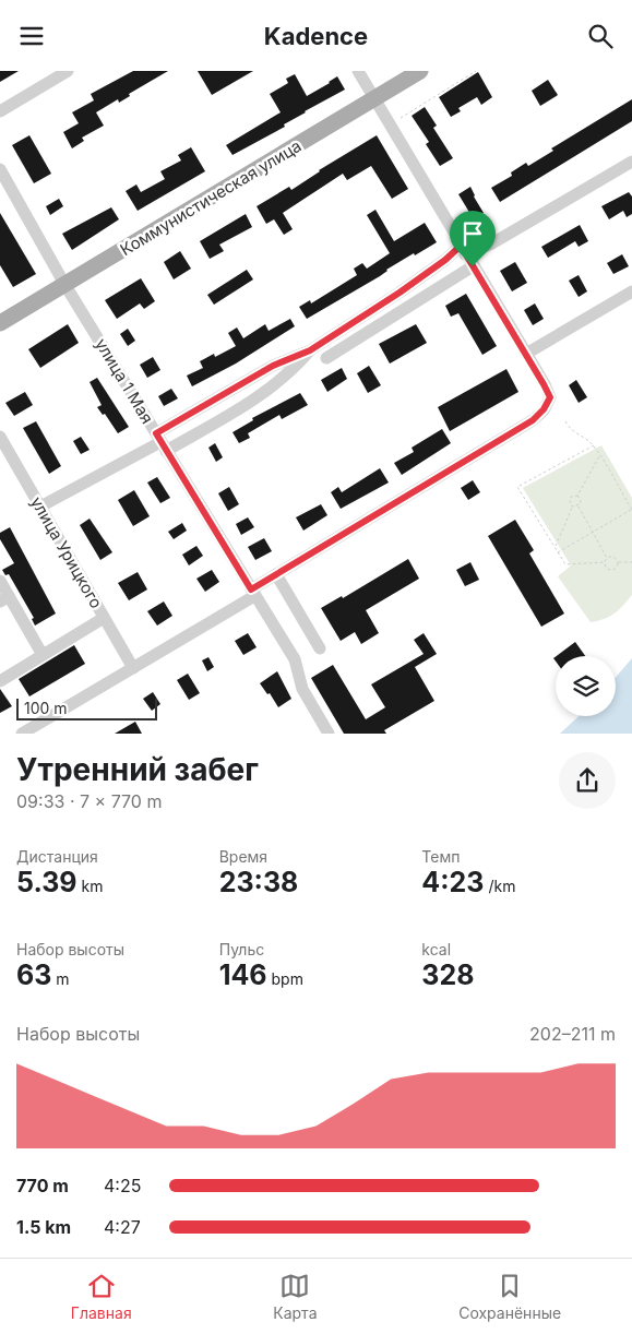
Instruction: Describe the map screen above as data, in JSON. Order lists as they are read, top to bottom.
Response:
{
  "streets": {
    "main road": ["Коммунистическая улица"],
    "street": ["улица 1 Мая", "улица Урицкого"]
  },
  "crossings": [
    ["Коммунистическая улица", "улица 1 Мая"]
  ],
  "scale_bar": "100 m",
  "page": {
    "header": "Kadence",
    "scale": "100 m",
    "heading": ["Утренний забег", "09:33 · 7 × 770 m"],
    "stats": [
      ["Дистанция", "5.39 km"],
      ["Время", "23:38"],
      ["Темп", "4:23 /km"],
      ["Набор высоты", "63 m"],
      ["Пульс", "146 bpm"],
      ["kcal", "328"]
    ],
    "chart": ["Набор высоты", "202–211 m"],
    "list": [
      {
        "name": "770 m",
        "note": "4:25"
      },
      {
        "name": "1.5 km",
        "note": "4:27"
      }
    ],
    "tabs": ["Главная", "Карта", "Сохранённые"]
  }
}
